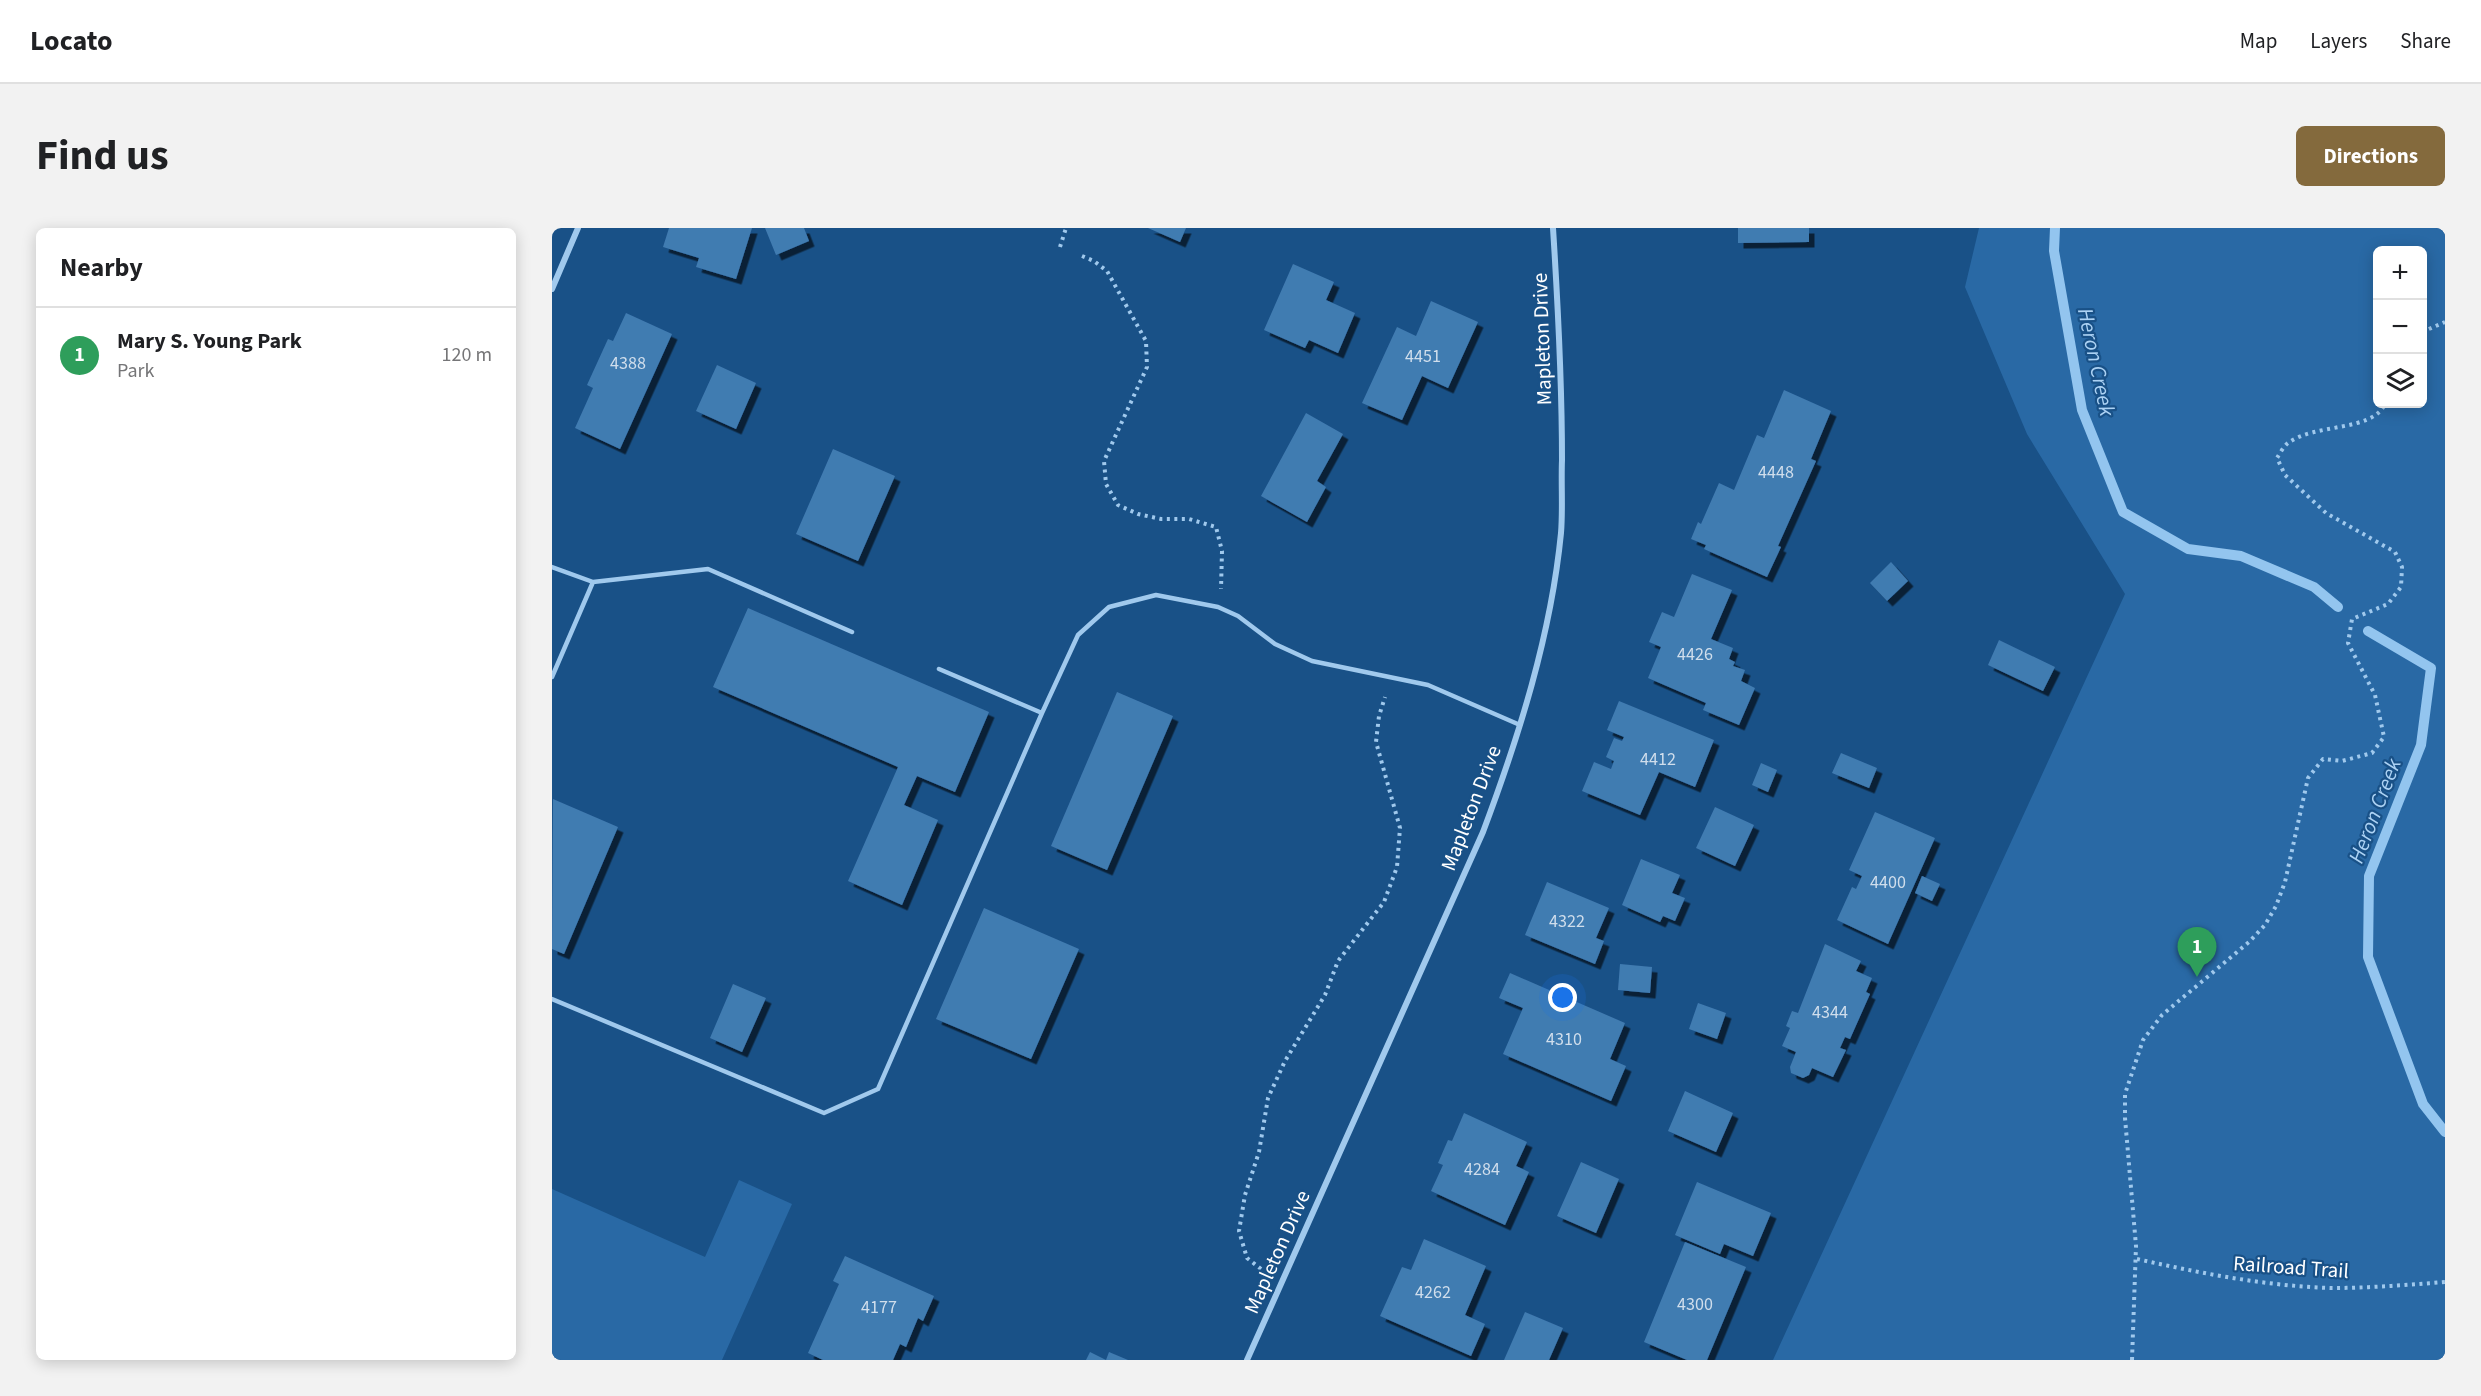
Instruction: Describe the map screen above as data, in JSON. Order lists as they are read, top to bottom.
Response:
{
  "streets": {
    "street": ["Mapleton Drive"],
    "path": ["Railroad Trail"]
  },
  "water": ["Heron Creek"],
  "house_numbers": [
    "4451",
    "4388",
    "4448",
    "4426",
    "4412",
    "4400",
    "4322",
    "4344",
    "4310",
    "4284",
    "4262",
    "4300",
    "4177"
  ],
  "page": {
    "header": "Locato",
    "nav": ["Map", "Layers", "Share"],
    "title": "Find us",
    "buttons": "Directions",
    "heading": "Nearby",
    "map_buttons": ["+", "−"],
    "list": [
      {
        "mark": "1",
        "name": "Mary S. Young Park",
        "note": "Park",
        "value": "120 m"
      }
    ],
    "pins": "1"
  }
}
